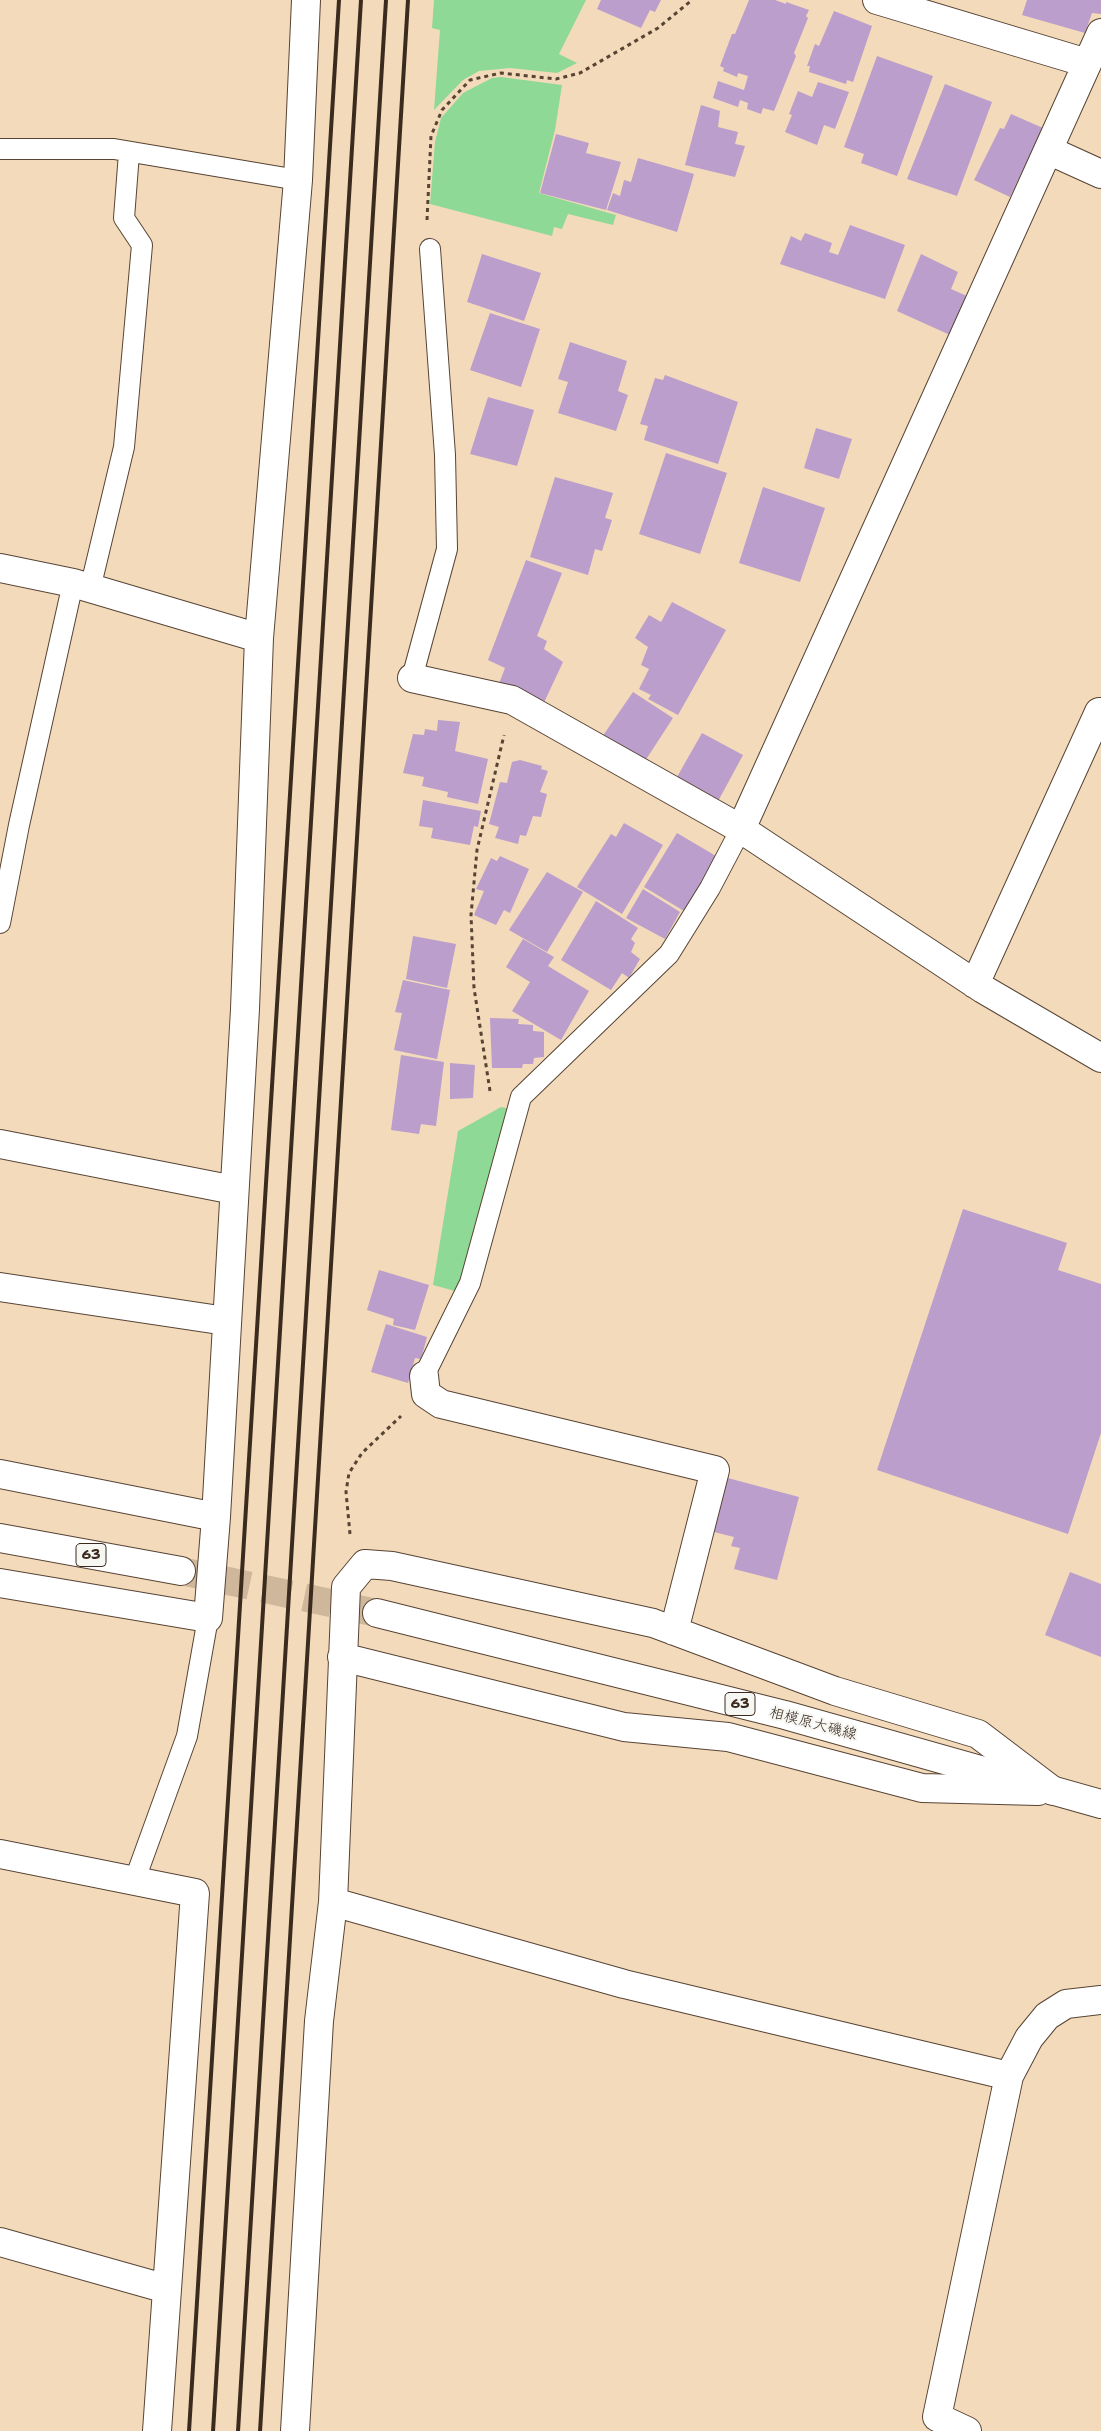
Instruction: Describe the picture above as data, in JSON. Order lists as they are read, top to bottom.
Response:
{
  "streets": {
    "street": ["63", "相模原大磯線"]
  }
}
